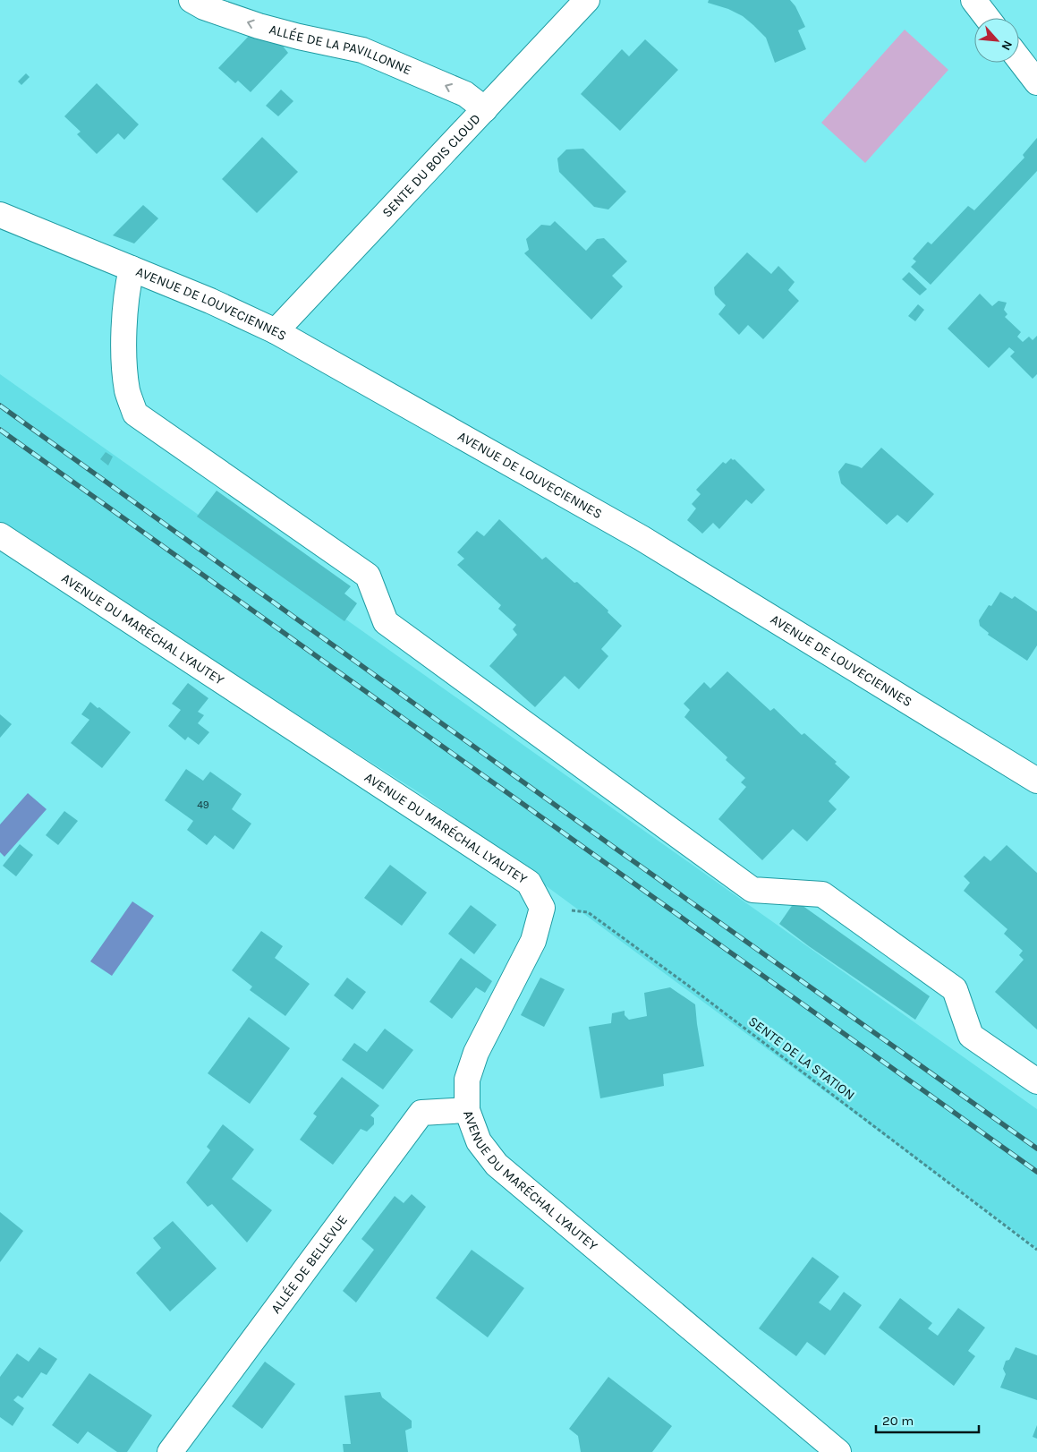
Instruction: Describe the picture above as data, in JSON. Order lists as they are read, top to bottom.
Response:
{
  "streets": {
    "street": [
      "ALLÉE DE LA PAVILLONNE",
      "SENTE DU BOIS CLOUD",
      "AVENUE DE LOUVECIENNES",
      "AVENUE DU MARÉCHAL LYAUTEY",
      "ALLÉE DE BELLEVUE"
    ],
    "path": ["SENTE DE LA STATION"]
  },
  "crossings": [
    ["ALLÉE DE LA PAVILLONNE", "SENTE DU BOIS CLOUD"],
    ["SENTE DU BOIS CLOUD", "AVENUE DE LOUVECIENNES"],
    ["AVENUE DU MARÉCHAL LYAUTEY", "SENTE DE LA STATION"],
    ["AVENUE DU MARÉCHAL LYAUTEY", "ALLÉE DE BELLEVUE"]
  ],
  "one_way": ["ALLÉE DE LA PAVILLONNE"],
  "house_numbers": ["49"],
  "scale_bar": "20 m",
  "north": "bottom right"
}
